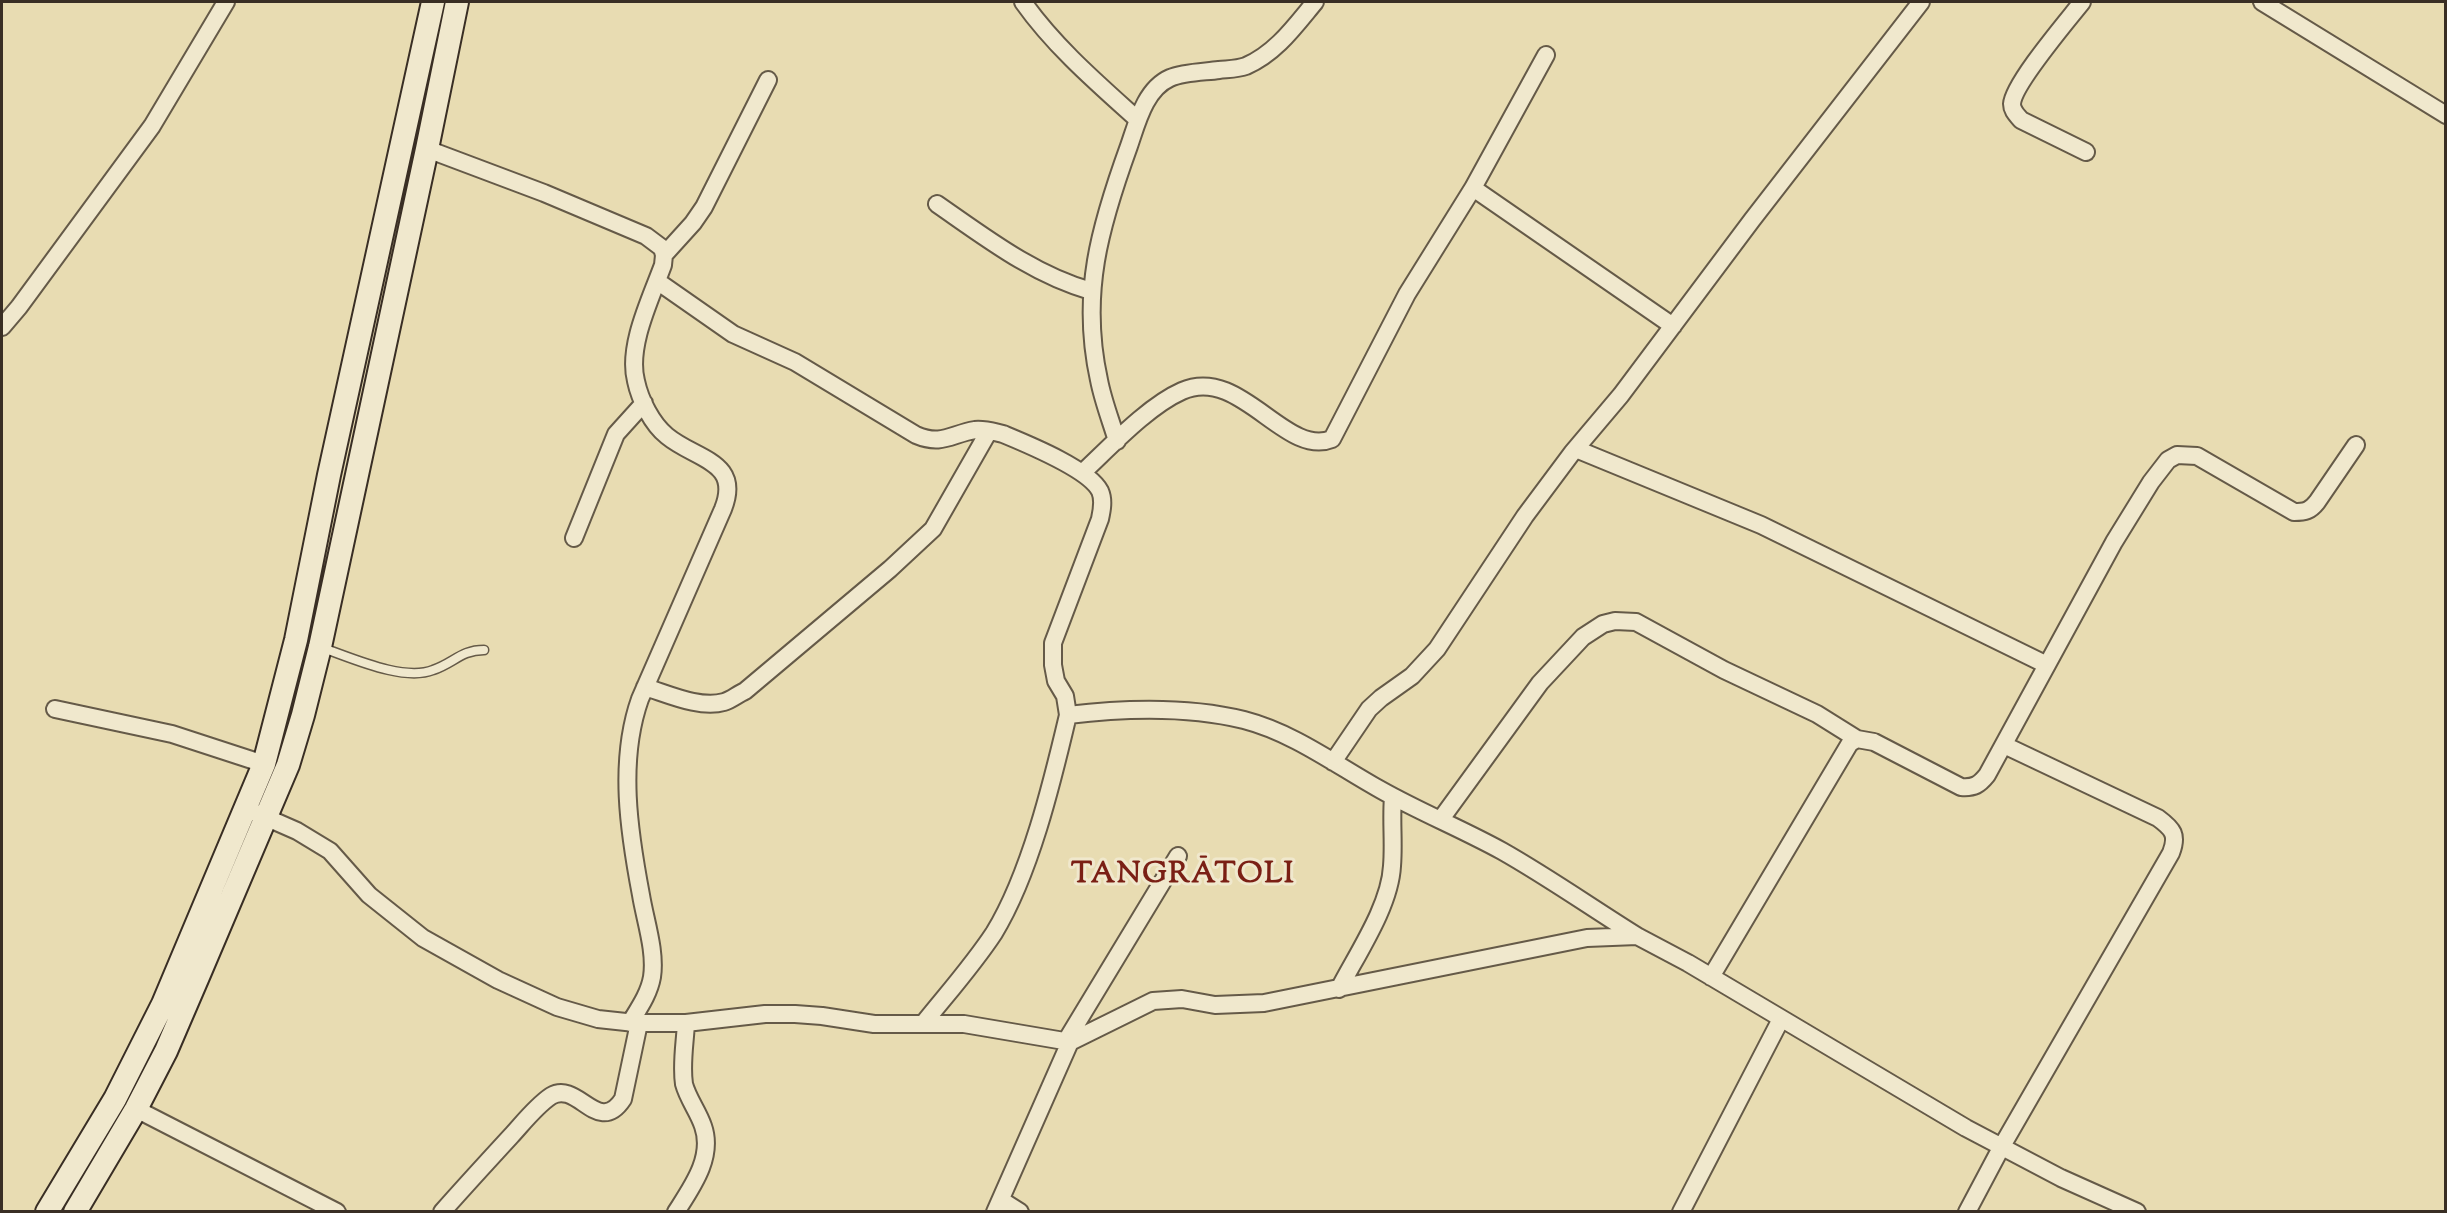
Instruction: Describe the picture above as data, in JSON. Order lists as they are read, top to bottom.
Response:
{
  "districts": ["TANGRĀTOLI"]
}
